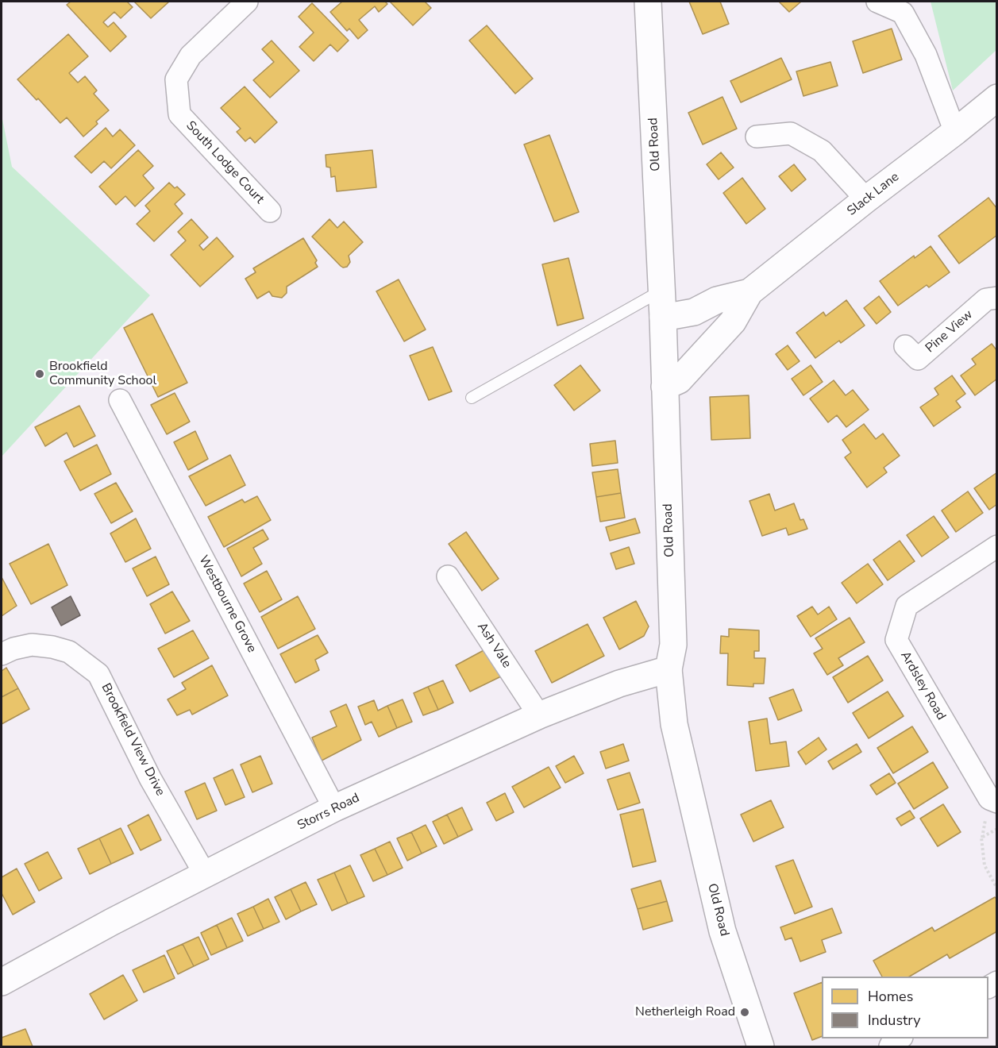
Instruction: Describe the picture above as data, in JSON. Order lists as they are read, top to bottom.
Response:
{
  "streets": {
    "main road": ["Old Road", "Slack Lane", "Storrs Road"],
    "street": [
      "South Lodge Court",
      "Pine View",
      "Westbourne Grove",
      "Ash Vale",
      "Ardsley Road",
      "Brookfield View Drive"
    ]
  },
  "crossings": [
    ["Old Road", "Slack Lane"],
    ["Old Road", "Storrs Road"],
    ["Westbourne Grove", "Storrs Road"],
    ["Ash Vale", "Storrs Road"],
    ["Brookfield View Drive", "Storrs Road"]
  ],
  "places": ["Brookfield Community School", "Netherleigh Road"],
  "legend": ["Homes", "Industry"]
}
